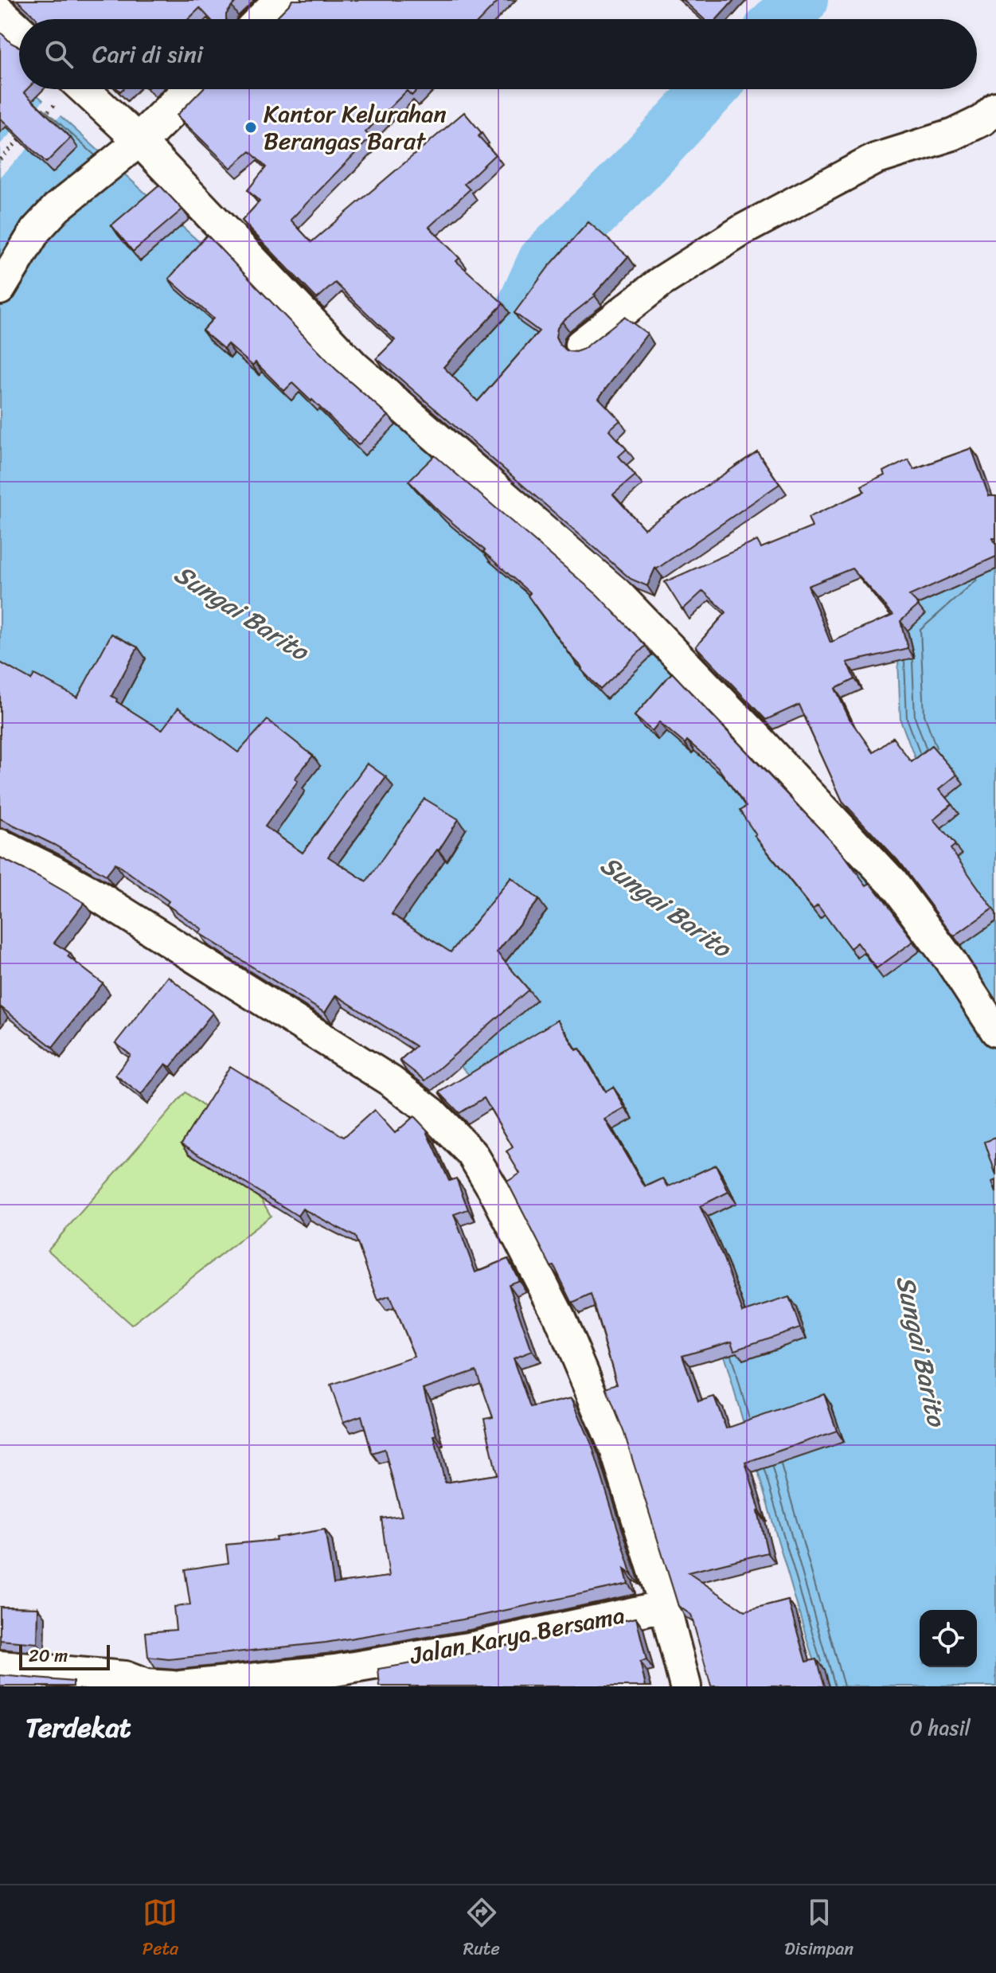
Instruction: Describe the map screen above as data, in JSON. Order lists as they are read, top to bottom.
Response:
{
  "streets": {
    "street": ["Jalan Karya Bersama"]
  },
  "water": ["Sungai Barito"],
  "places": ["Kantor Kelurahan Berangas Barat"],
  "scale_bar": "20 m",
  "page": {
    "search": "Cari di sini",
    "scale": "20 m",
    "heading": ["Terdekat", "0 hasil"],
    "nav": ["Peta", "Rute", "Disimpan"]
  }
}
